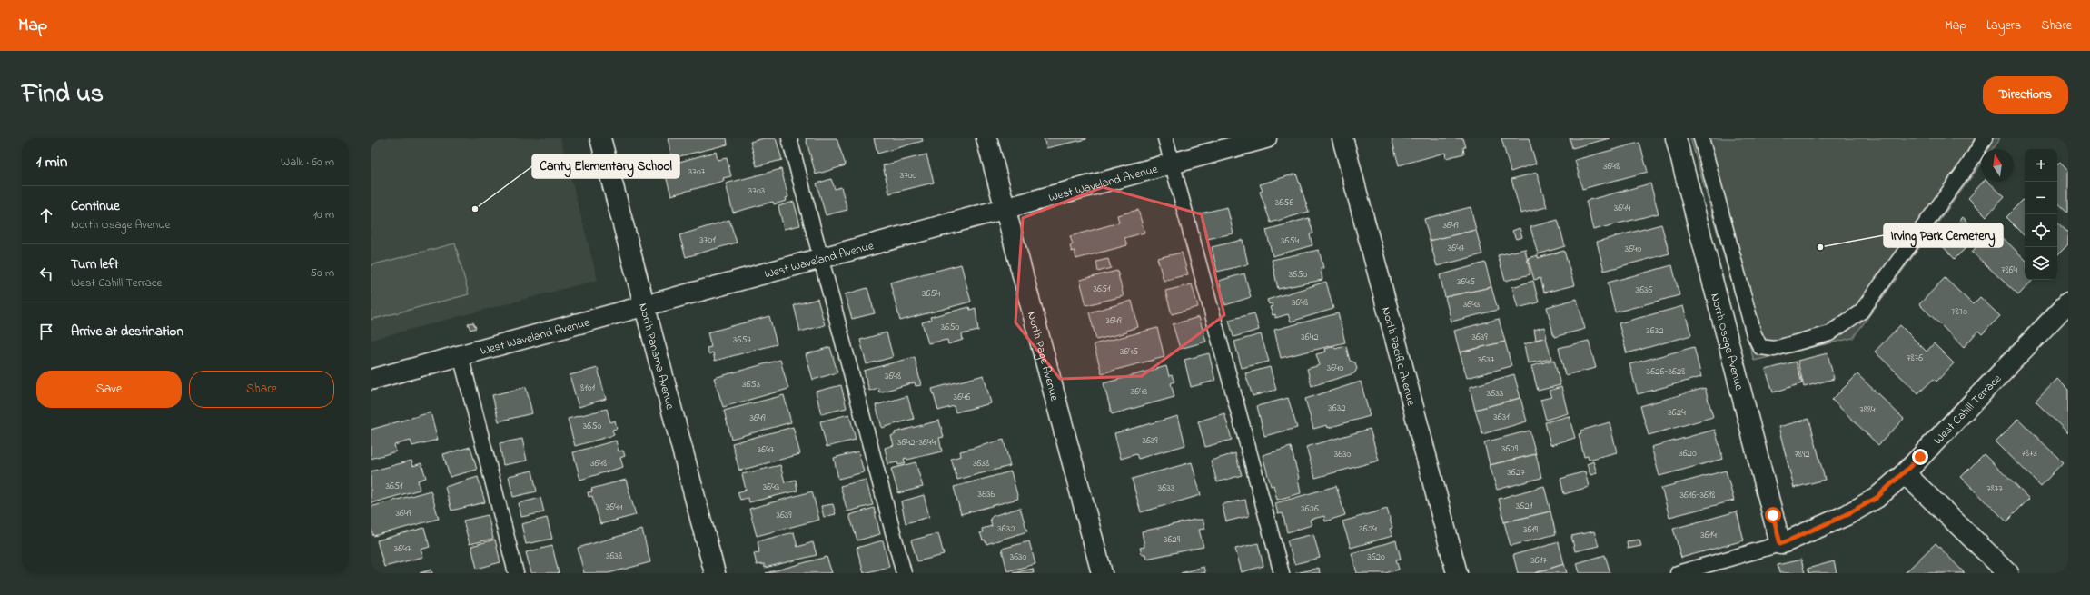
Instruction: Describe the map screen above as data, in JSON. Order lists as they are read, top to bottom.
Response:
{
  "streets": {
    "street": [
      "West Waveland Avenue",
      "North Osage Avenue",
      "North Panama Avenue",
      "North Page Avenue",
      "North Pacific Avenue",
      "West Cahill Terrace"
    ]
  },
  "crossings": [
    ["West Waveland Avenue", "North Panama Avenue"],
    ["West Waveland Avenue", "North Page Avenue"],
    ["North Osage Avenue", "West Cahill Terrace"]
  ],
  "places": ["Canty Elementary School", "Irving Park Cemetery"],
  "house_numbers": [
    "3648",
    "3707",
    "3700",
    "3703",
    "3656",
    "3644",
    "3649",
    "3701",
    "3654",
    "3647",
    "3640",
    "7864",
    "3650",
    "3645",
    "3651",
    "3636",
    "3654",
    "3648",
    "3643",
    "7870",
    "3649",
    "3650",
    "3632",
    "3642",
    "3639",
    "3657",
    "3645",
    "7876",
    "3637",
    "3640",
    "3626-3628",
    "3648",
    "3653",
    "8101",
    "3643",
    "3633",
    "3646",
    "3632",
    "7884",
    "3624",
    "3631",
    "3649",
    "3650",
    "3639",
    "3642-3644",
    "3629",
    "3647",
    "3620",
    "7873",
    "3630",
    "7892",
    "3648",
    "3638",
    "3627",
    "3651",
    "3643",
    "3633",
    "7877",
    "3636",
    "3616-3618",
    "3621",
    "3644",
    "3626",
    "3649",
    "3639",
    "3632",
    "3624",
    "3619",
    "3614",
    "3629",
    "3647",
    "3638",
    "3630",
    "3620",
    "3617"
  ],
  "north": "top",
  "page": {
    "header": "Map",
    "nav": ["Map", "Layers", "Share"],
    "title": "Find us",
    "buttons": [
      "Directions",
      ["Save", "Share"]
    ],
    "heading": ["1 min", "Walk · 60 m"],
    "map_buttons": ["+", "−"],
    "list": [
      ["Continue", "North Osage Avenue", "10 m"],
      ["Turn left", "West Cahill Terrace", "50 m"],
      "Arrive at destination"
    ]
  }
}
